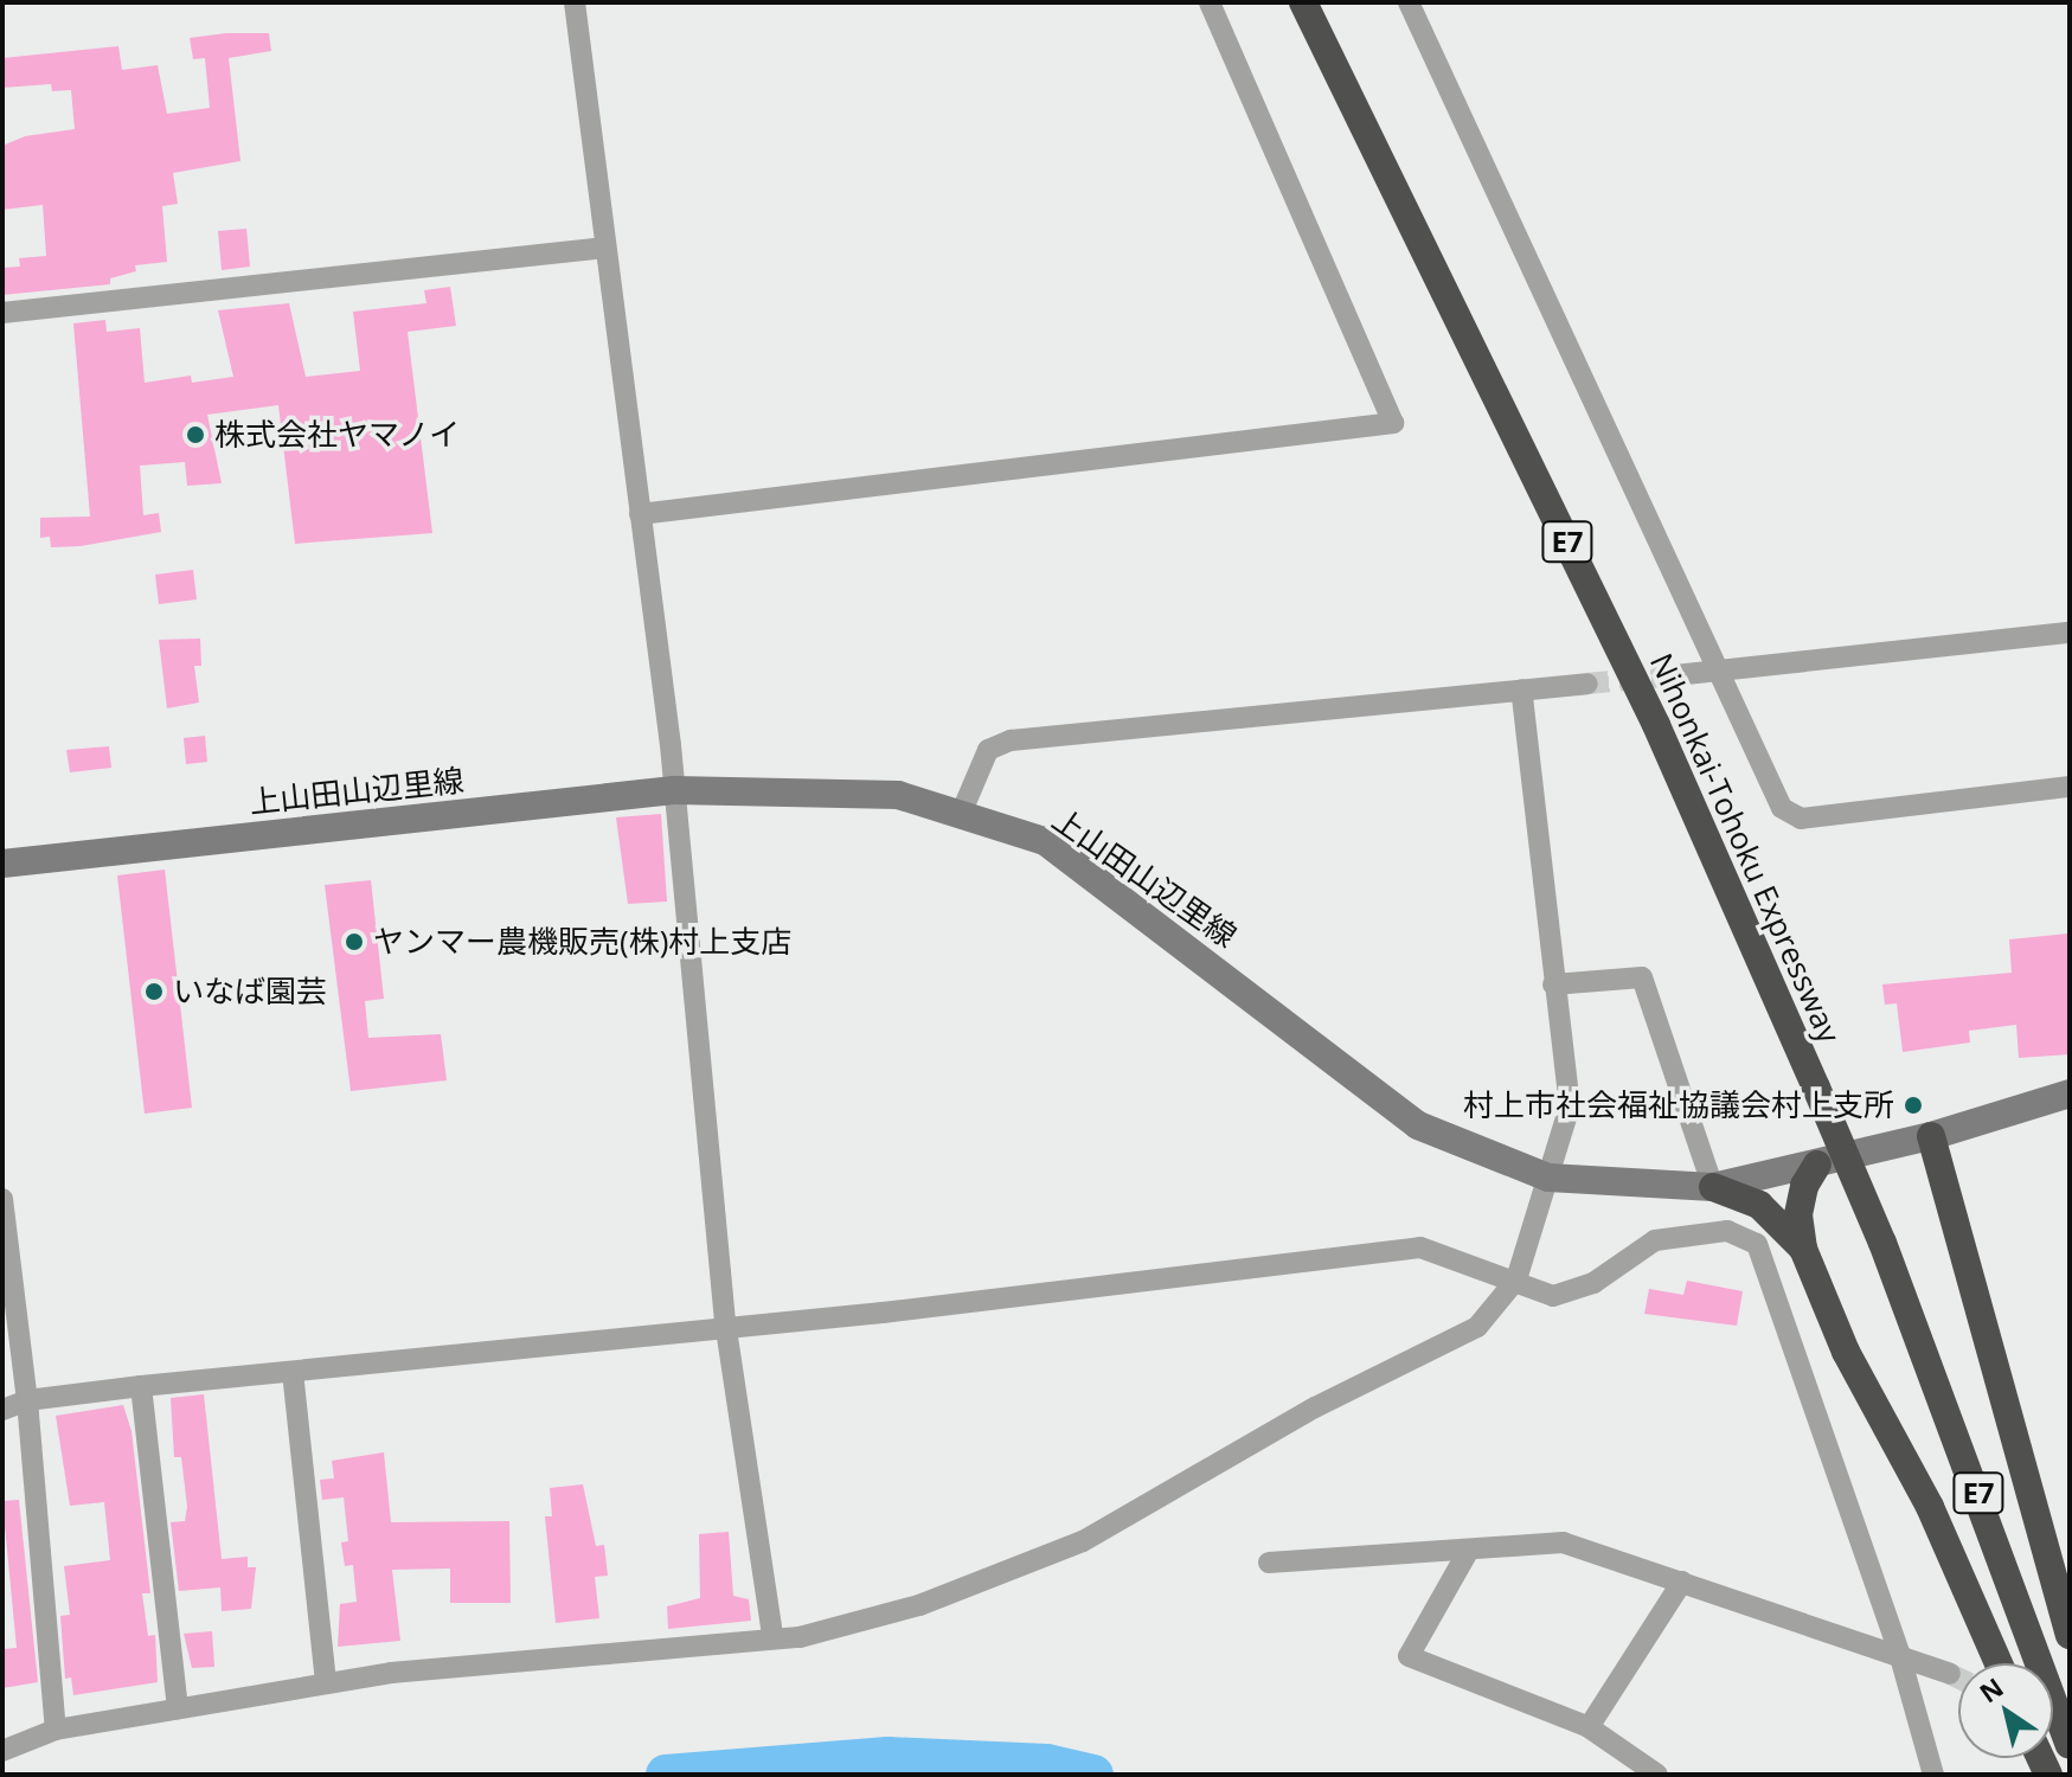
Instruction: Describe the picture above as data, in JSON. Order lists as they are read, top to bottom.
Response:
{
  "streets": {
    "highway": ["E7", "Nihonkai-Tohoku Expressway"],
    "main road": ["上山田山辺里線"]
  },
  "places": [
    "株式会社ヤマノイ",
    "ヤンマー農機販売(株)村上支店",
    "いなば園芸",
    "村上市社会福祉協議会村上支所"
  ],
  "north": "top left"
}
